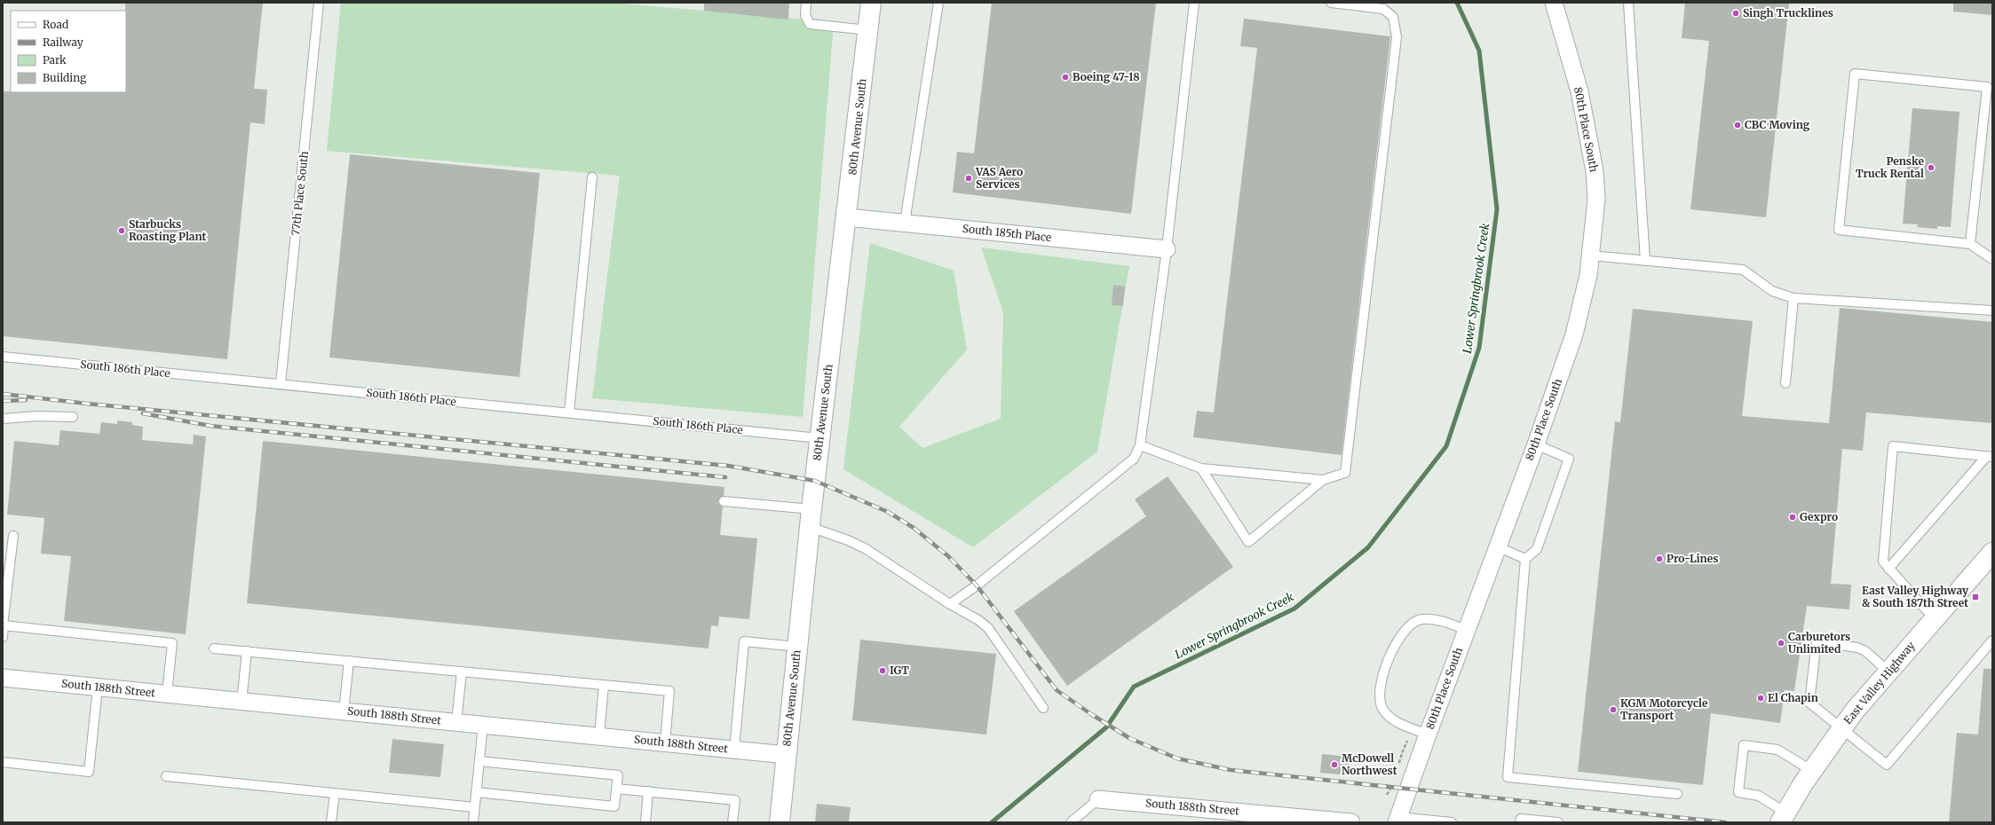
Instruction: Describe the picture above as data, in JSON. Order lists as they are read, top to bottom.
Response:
{
  "streets": {
    "street": [
      "80th Avenue South",
      "80th Place South",
      "South 185th Place",
      "East Valley Highway",
      "South 188th Street"
    ],
    "lane": ["77th Place South", "South 186th Place"]
  },
  "crossings": [
    ["80th Avenue South", "South 185th Place"],
    ["80th Avenue South", "South 186th Place"],
    ["80th Avenue South", "South 188th Street"],
    ["77th Place South", "South 186th Place"]
  ],
  "water": ["Lower Springbrook Creek"],
  "places": {
    "other": [
      "Singh Trucklines",
      "Boeing 47-18",
      "CBC Moving",
      "Penske Truck Rental",
      "VAS Aero Services",
      "Starbucks Roasting Plant",
      "Gexpro",
      "Pro-Lines",
      "Carburetors Unlimited",
      "IGT",
      "El Chapin",
      "KGM Motorcycle Transport",
      "McDowell Northwest"
    ],
    "transit": ["East Valley Highway & South 187th Street"]
  },
  "legend": [
    "Road",
    "Railway",
    "Park",
    "Building"
  ]
}
